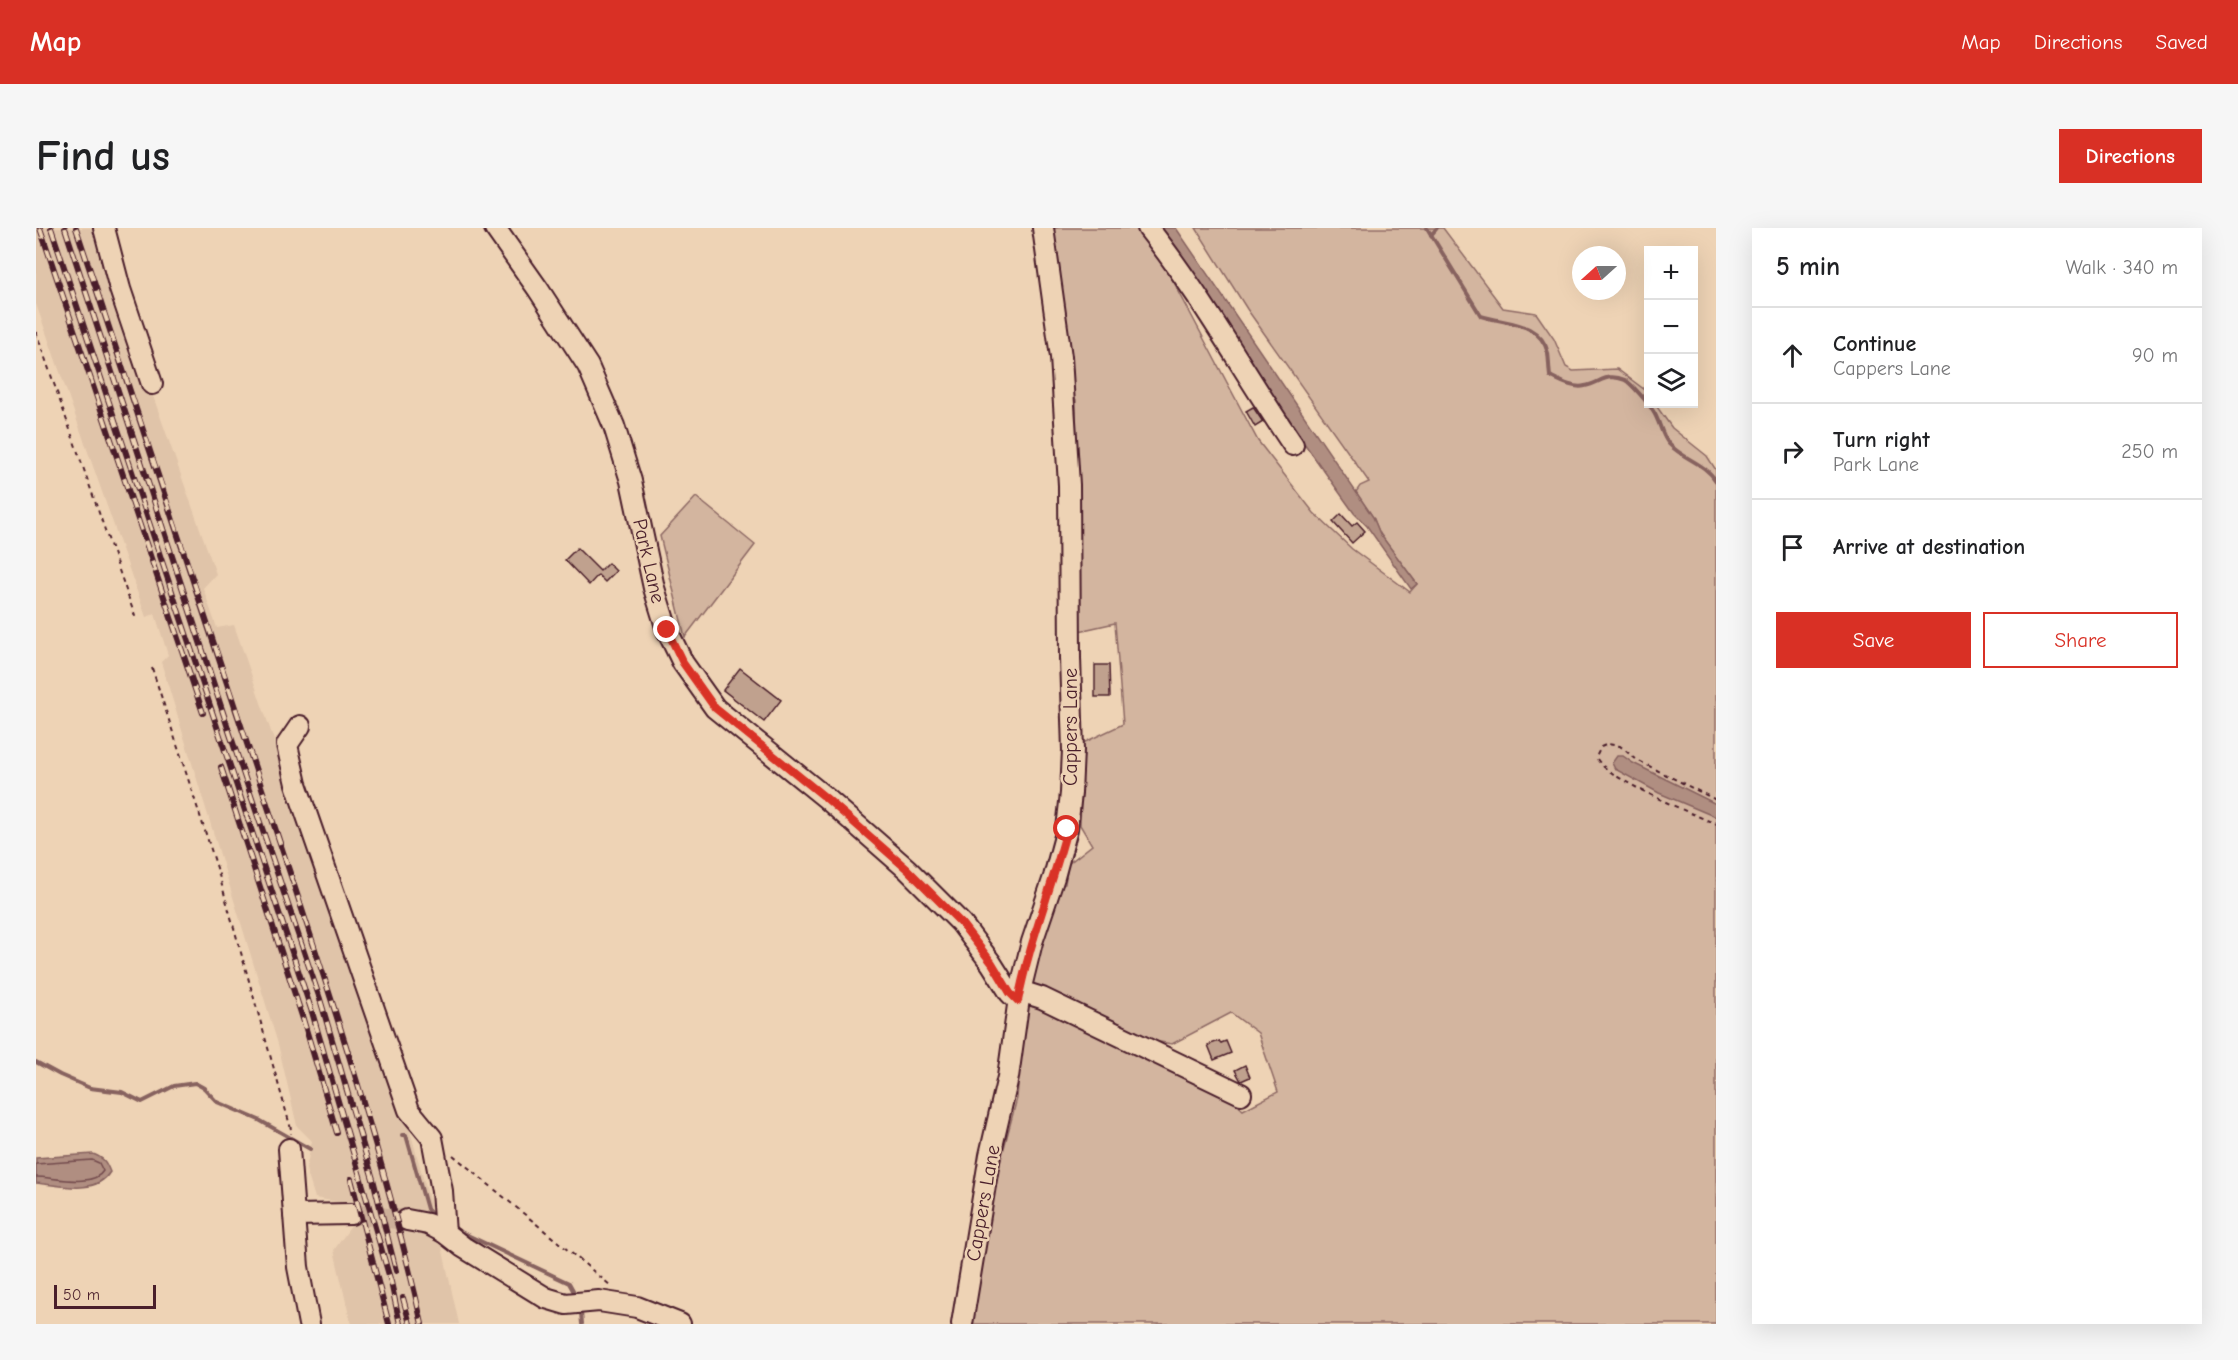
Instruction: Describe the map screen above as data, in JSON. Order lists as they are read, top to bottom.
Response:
{
  "streets": {
    "street": ["Park Lane", "Cappers Lane"]
  },
  "crossings": [
    ["Park Lane", "Cappers Lane"]
  ],
  "scale_bar": "50 m",
  "north": "left",
  "page": {
    "header": "Map",
    "nav": ["Map", "Directions", "Saved"],
    "buttons": [
      "Directions",
      ["Save", "Share"]
    ],
    "title": "Find us",
    "heading": ["5 min", "Walk · 340 m"],
    "map_buttons": ["+", "−"],
    "list": [
      ["Continue", "Cappers Lane", "90 m"],
      ["Turn right", "Park Lane", "250 m"],
      "Arrive at destination"
    ],
    "scale": "50 m"
  }
}
